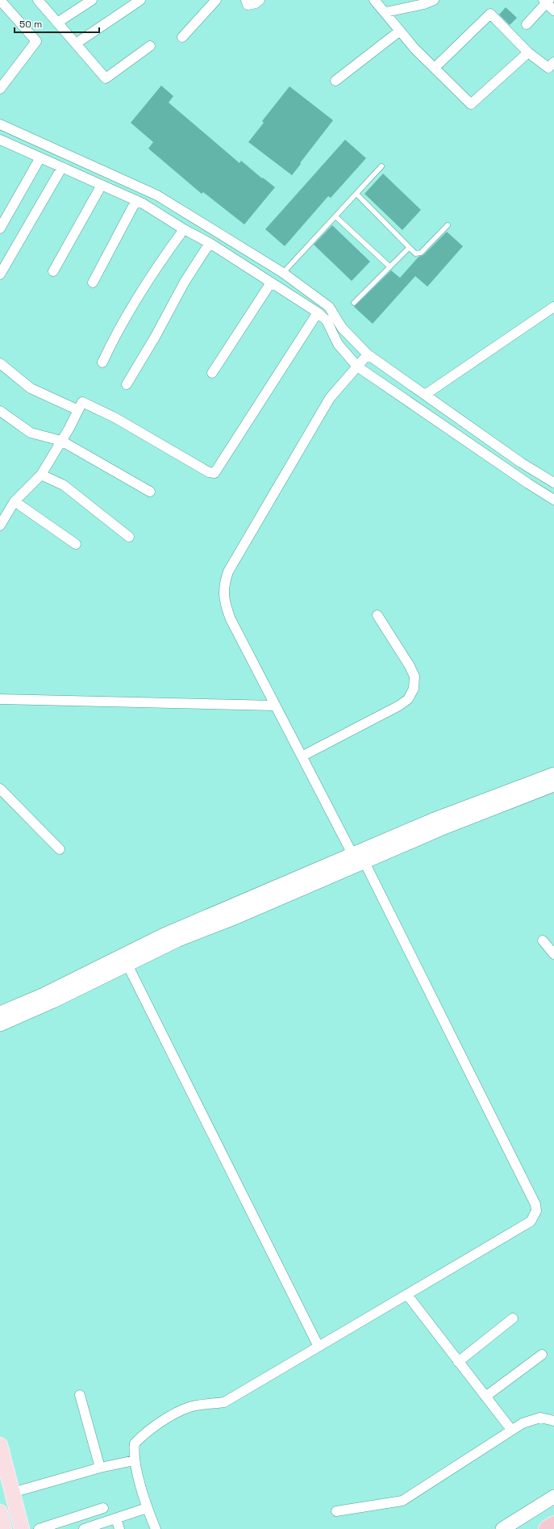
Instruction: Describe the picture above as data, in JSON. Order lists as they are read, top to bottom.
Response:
{
  "scale_bar": "50 m"
}
